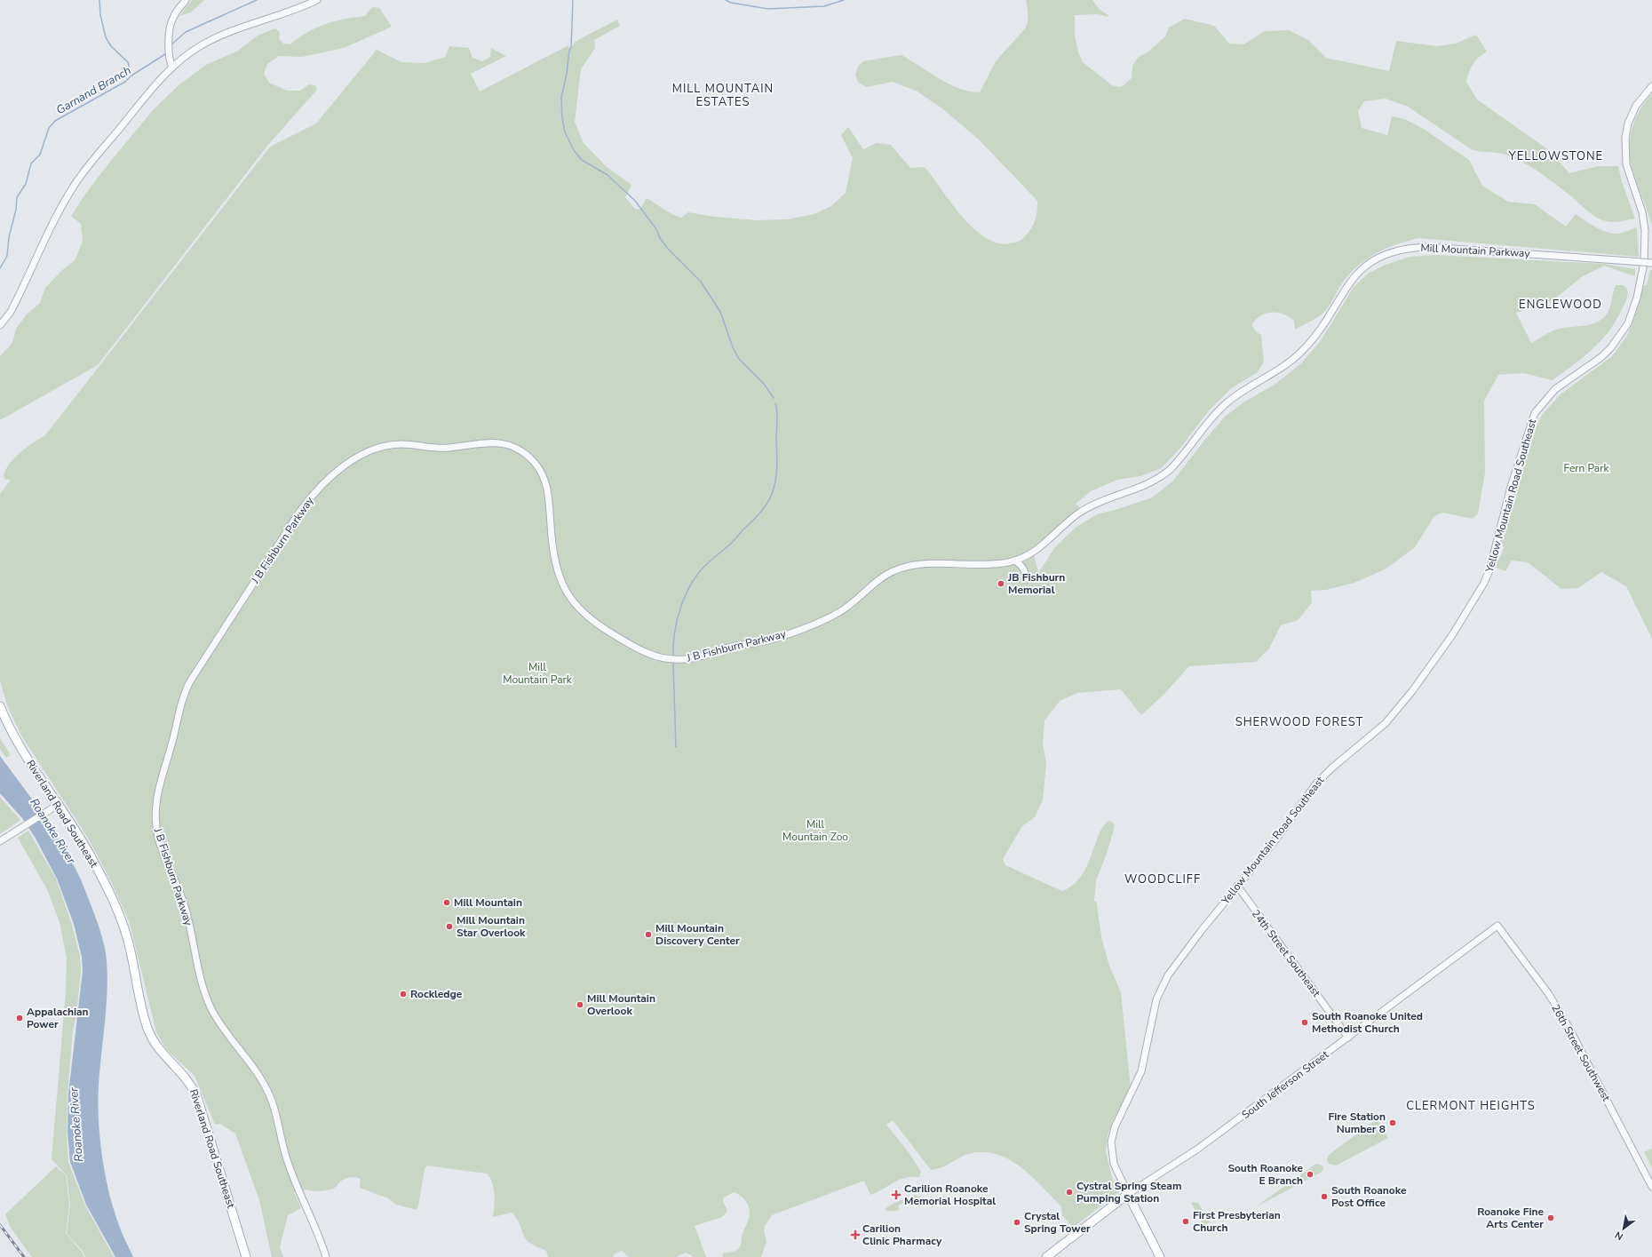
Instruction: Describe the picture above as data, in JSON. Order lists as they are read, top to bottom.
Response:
{
  "streets": {
    "main road": ["Riverland Road Southeast", "South Jefferson Street"],
    "street": [
      "Mill Mountain Parkway",
      "Yellow Mountain Road Southeast",
      "J B Fishburn Parkway",
      "24th Street Southeast",
      "26th Street Southwest"
    ]
  },
  "crossings": [
    ["Mill Mountain Parkway", "J B Fishburn Parkway"],
    ["Yellow Mountain Road Southeast", "24th Street Southeast"],
    ["Yellow Mountain Road Southeast", "South Jefferson Street"],
    ["24th Street Southeast", "South Jefferson Street"],
    ["26th Street Southwest", "South Jefferson Street"]
  ],
  "districts": [
    "MILL MOUNTAIN ESTATES",
    "YELLOWSTONE",
    "ENGLEWOOD",
    "SHERWOOD FOREST",
    "WOODCLIFF",
    "CLERMONT HEIGHTS"
  ],
  "water": ["Garnand Branch", "Roanoke River"],
  "parks": ["Fern Park", "Mill Mountain Park", "Mill Mountain Zoo"],
  "places": {
    "other": [
      "JB Fishburn Memorial",
      "Mill Mountain",
      "Mill Mountain Star Overlook",
      "Mill Mountain Discovery Center",
      "Rockledge",
      "Mill Mountain Overlook",
      "Appalachian Power",
      "South Roanoke United Methodist Church",
      "Fire Station Number 8",
      "South Roanoke E Branch",
      "Cystral Spring Steam Pumping Station",
      "South Roanoke Post Office",
      "Roanoke Fine Arts Center",
      "First Presbyterian Church",
      "Crystal Spring Tower"
    ],
    "health": ["Carilion Roanoke Memorial Hospital", "Carilion Clinic Pharmacy"]
  },
  "north": "bottom left"
}
